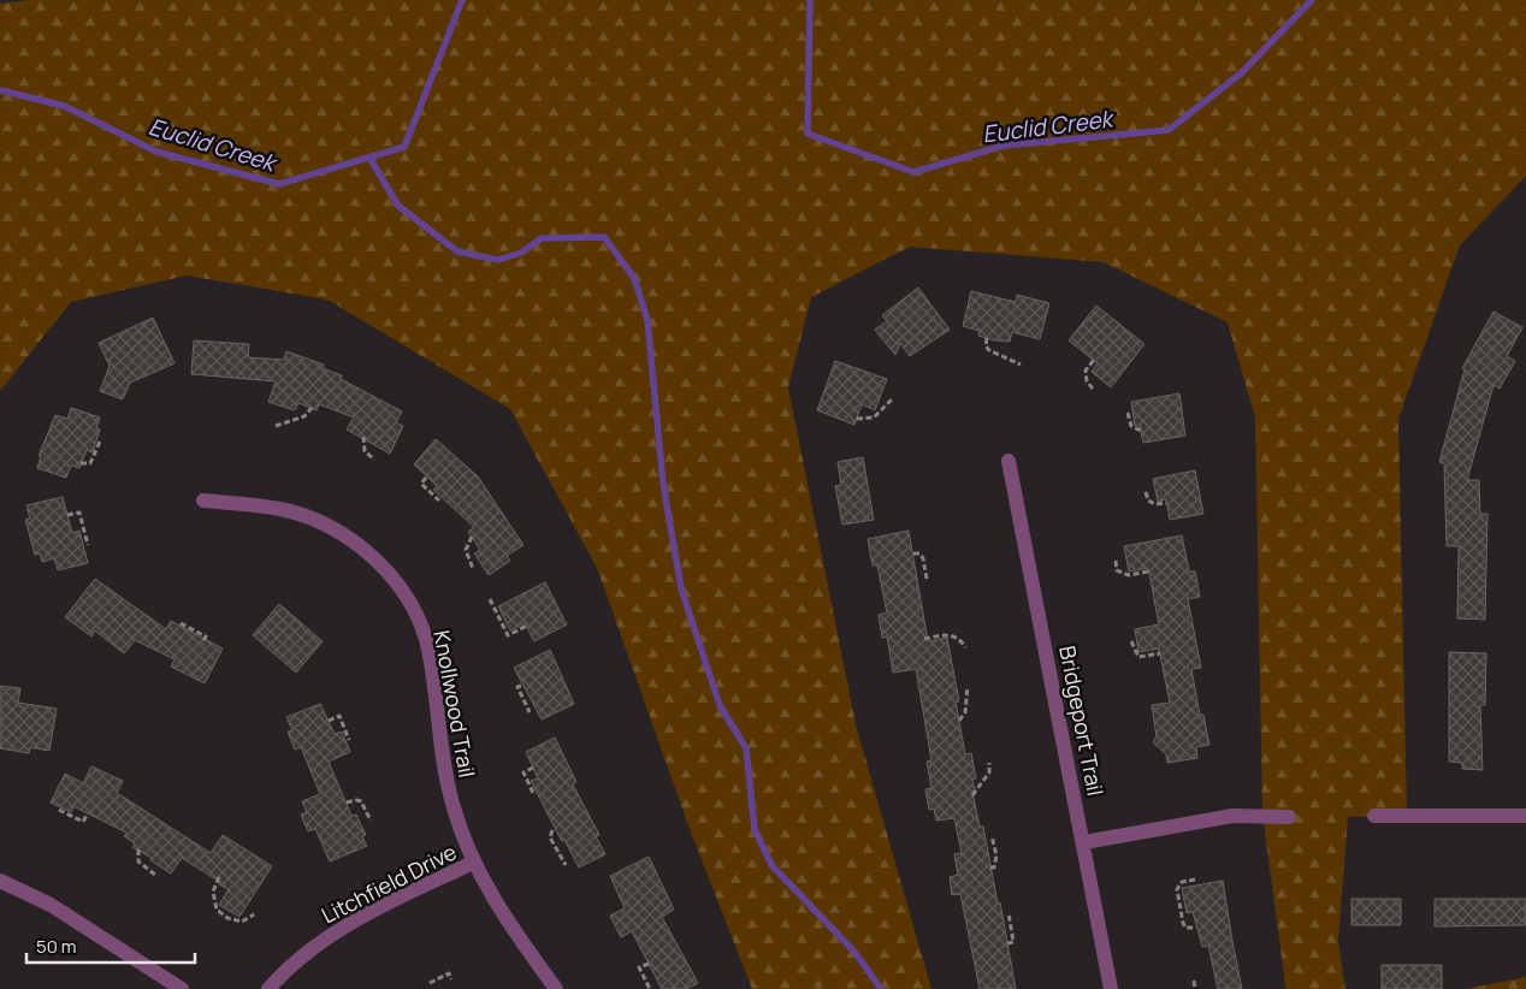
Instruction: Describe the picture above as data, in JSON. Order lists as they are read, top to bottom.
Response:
{
  "streets": {
    "street": ["Knollwood Trail", "Bridgeport Trail", "Litchfield Drive"]
  },
  "crossings": [
    ["Knollwood Trail", "Litchfield Drive"]
  ],
  "water": ["Euclid Creek"],
  "scale_bar": "50 m"
}
